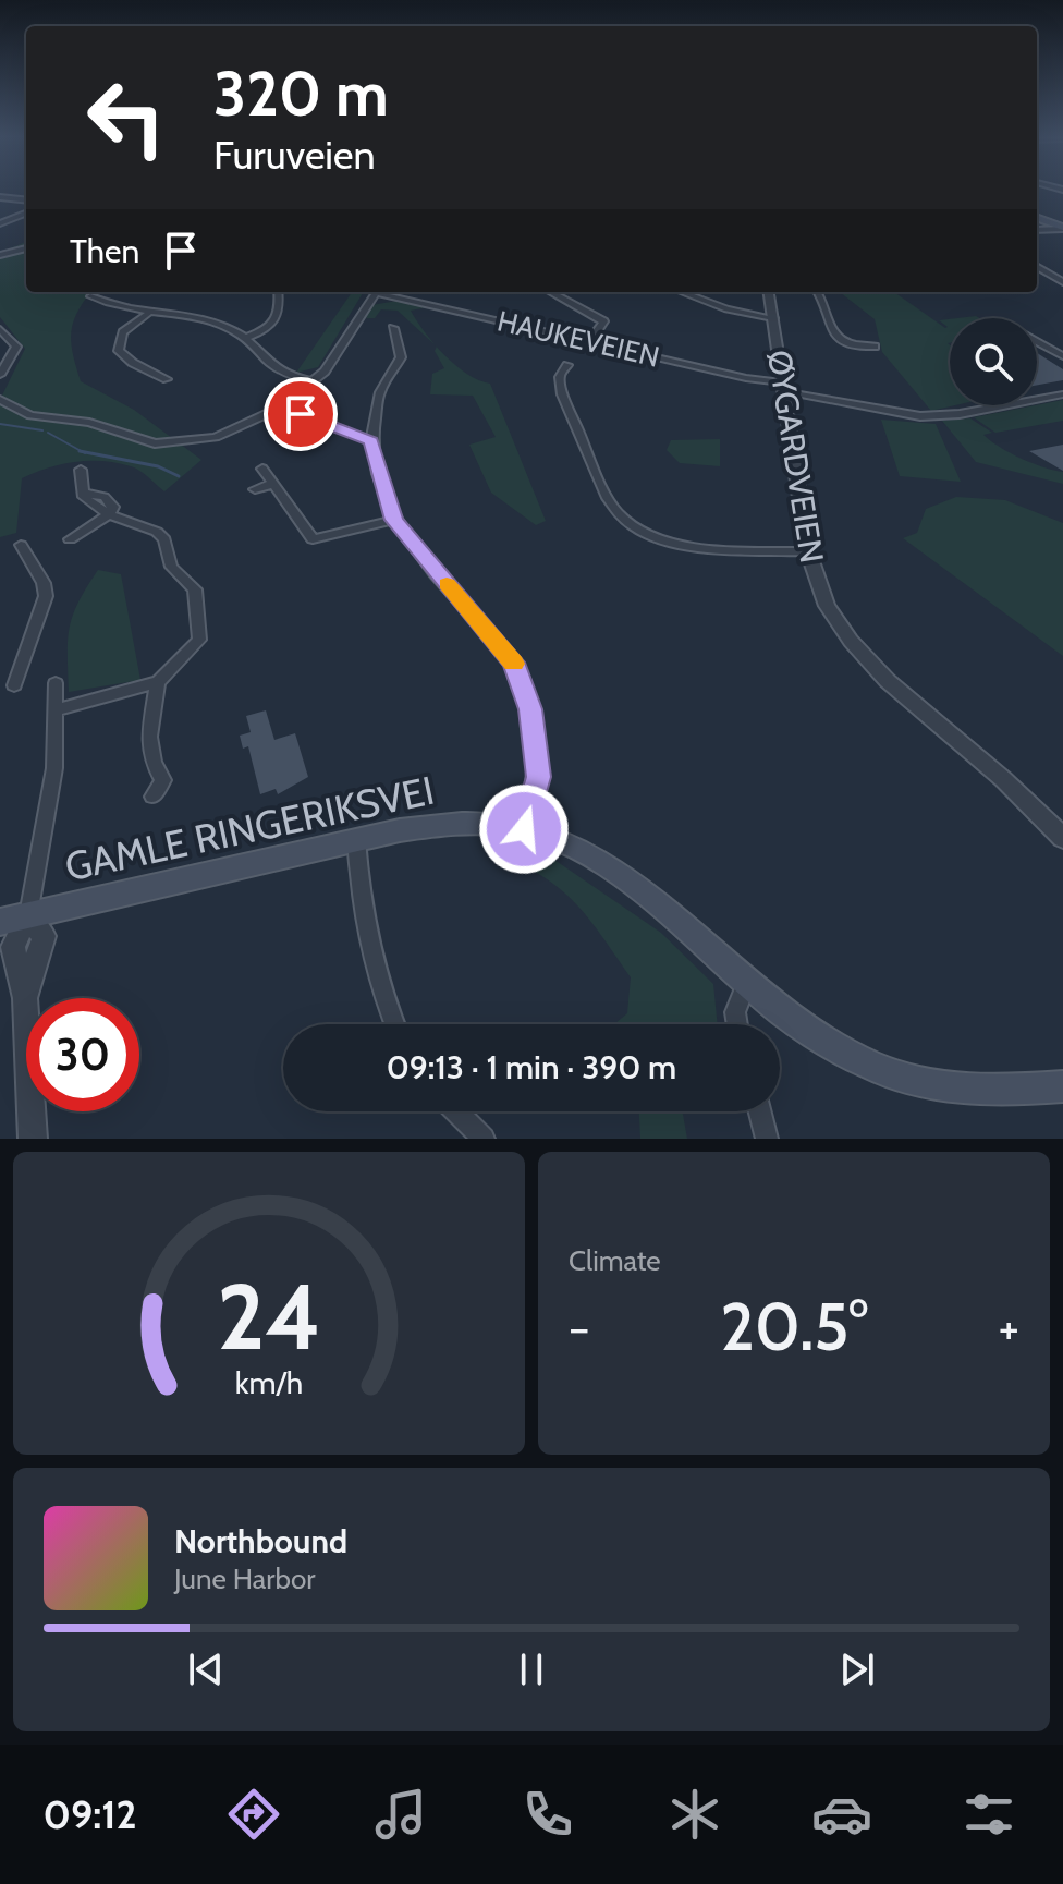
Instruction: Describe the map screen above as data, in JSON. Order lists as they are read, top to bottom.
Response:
{
  "streets": {
    "main road": ["GAMLE RINGERIKSVEI"],
    "street": ["HAUKEVEIEN", "ØYGARDVEIEN"]
  },
  "crossings": [
    ["HAUKEVEIEN", "ØYGARDVEIEN"]
  ],
  "page": {
    "turn": ["320 m", "Furuveien"],
    "then": "Then",
    "limit": "30",
    "trip": "09:13 · 1 min · 390 m",
    "tile": "Climate",
    "heat": ["−", "20.5°", "+"],
    "song": ["Northbound", "June Harbor"],
    "tabs": "09:12",
    "gauge": ["24", "km/h"]
  }
}
